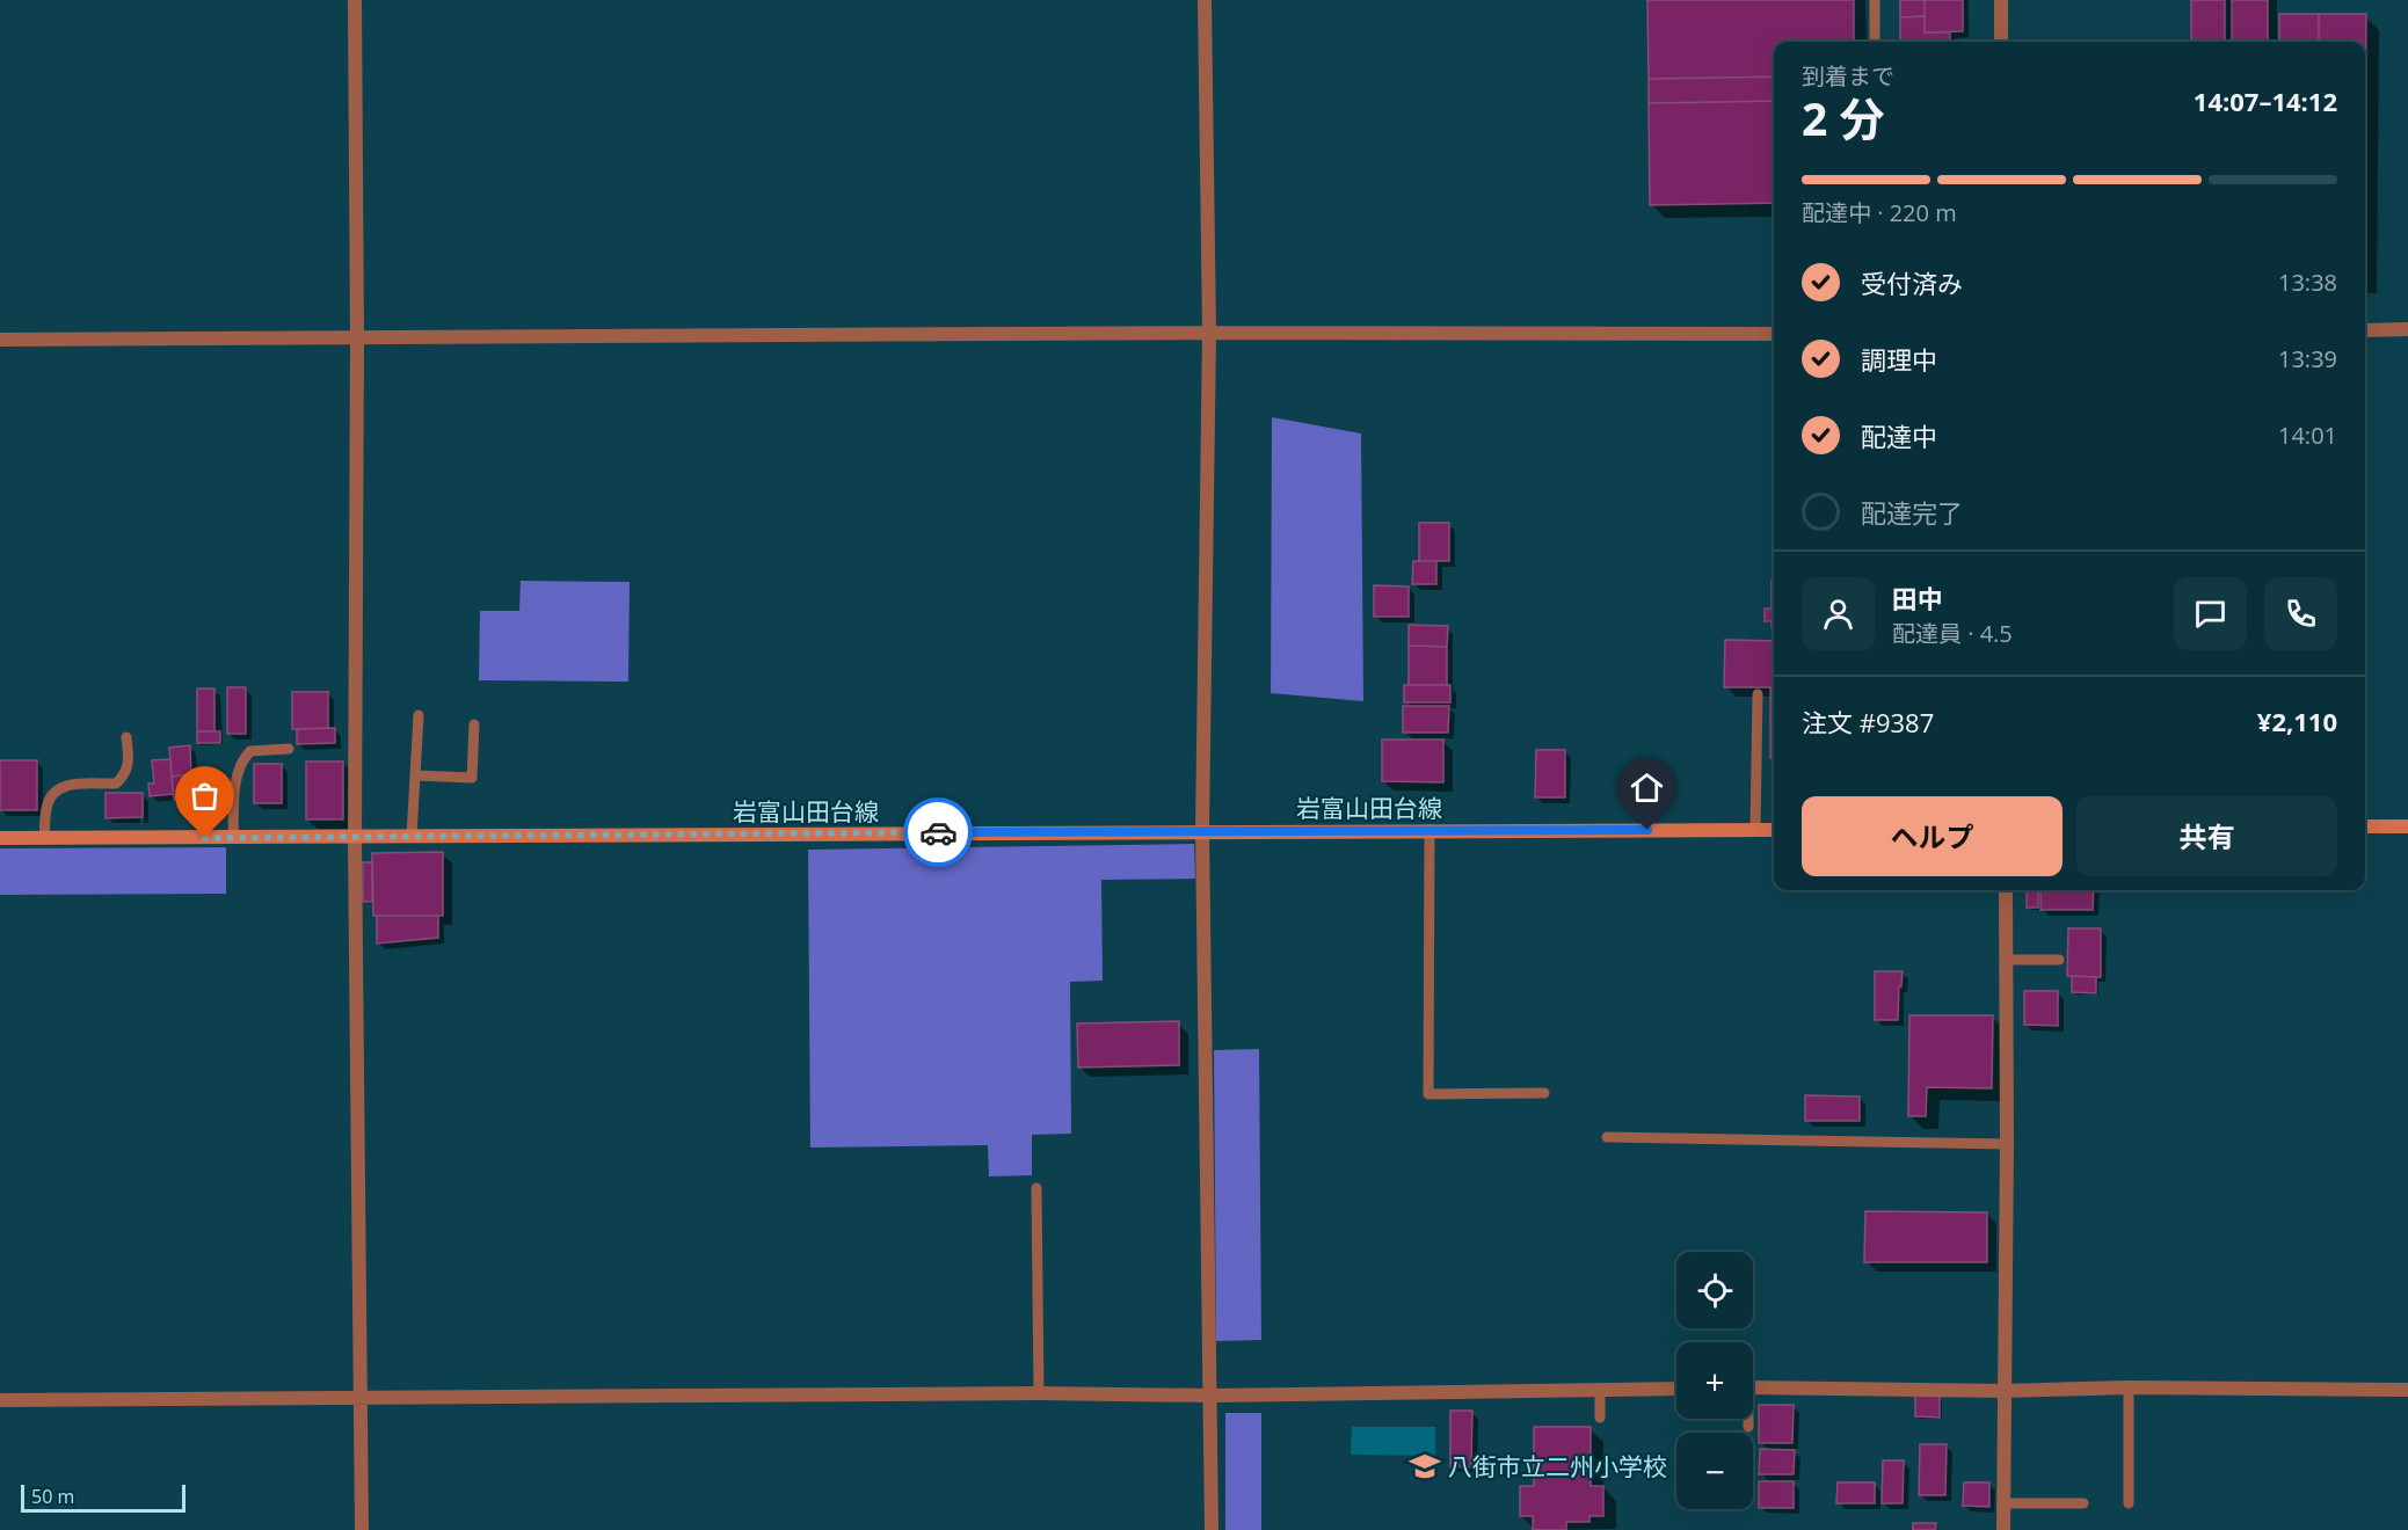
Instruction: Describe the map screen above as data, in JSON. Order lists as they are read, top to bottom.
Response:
{
  "streets": {
    "main road": ["岩富山田台線"]
  },
  "places": {
    "school or university": ["八街市立二州小学校"]
  },
  "scale_bar": "50 m",
  "page": {
    "heading": ["2 分", "到着まで", "14:07–14:12"],
    "panel": [
      "田中",
      "配達員 · 4.5",
      "注文 #9387",
      "¥2,110"
    ],
    "bar": "配達中 · 220 m",
    "list": [
      ["受付済み", "13:38"],
      ["調理中", "13:39"],
      ["配達中", "14:01"],
      "配達完了"
    ],
    "buttons": ["ヘルプ", "共有"],
    "map_buttons": ["+", "−"],
    "scale": "50 m"
  }
}
